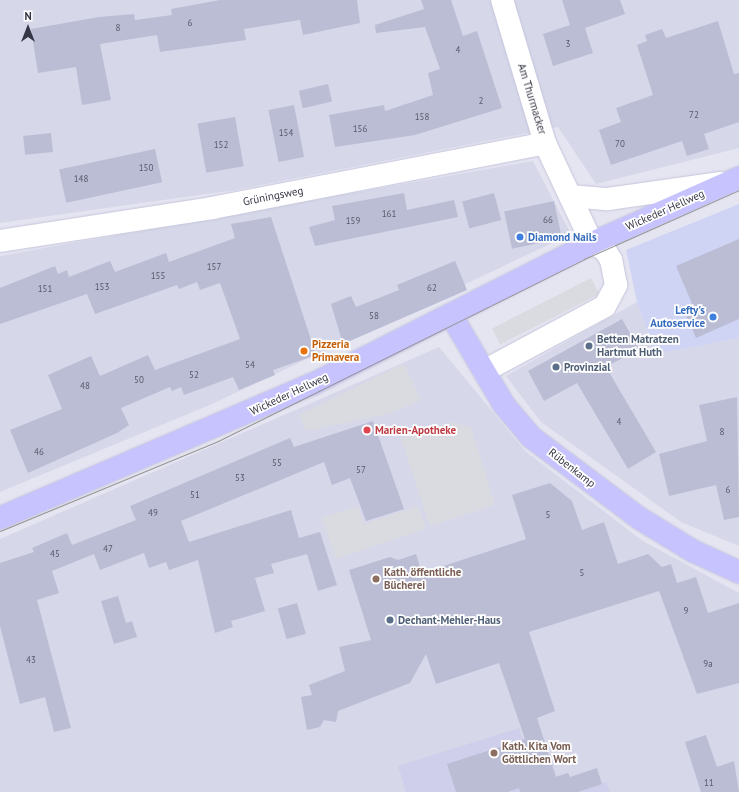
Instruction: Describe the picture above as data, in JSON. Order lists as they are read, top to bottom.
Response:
{
  "streets": {
    "main road": ["Wickeder Hellweg", "Rübenkamp"],
    "street": ["Am Thurmacker", "Grüningsweg"]
  },
  "crossings": [
    ["Am Thurmacker", "Grüningsweg"],
    ["Am Thurmacker", "Wickeder Hellweg"],
    ["Wickeder Hellweg", "Rübenkamp"]
  ],
  "places": [
    "Diamond Nails",
    "Lefty's Autoservice",
    "Betten Matratzen Hartmut Huth",
    "Pizzeria Primavera",
    "Provinzial",
    "Marien-Apotheke",
    "Kath. öffentliche Bücherei",
    "Dechant-Mehler-Haus",
    "Kath. Kita Vom Göttlichen Wort"
  ],
  "house_numbers": [
    "6",
    "8",
    "3",
    "4",
    "2",
    "72",
    "158",
    "156",
    "154",
    "70",
    "152",
    "150",
    "148",
    "161",
    "66",
    "159",
    "157",
    "155",
    "153",
    "62",
    "151",
    "58",
    "54",
    "52",
    "50",
    "48",
    "4",
    "8",
    "46",
    "55",
    "57",
    "53",
    "6",
    "51",
    "49",
    "5",
    "47",
    "45",
    "5",
    "9",
    "43",
    "9a",
    "11"
  ],
  "north": "top"
}
